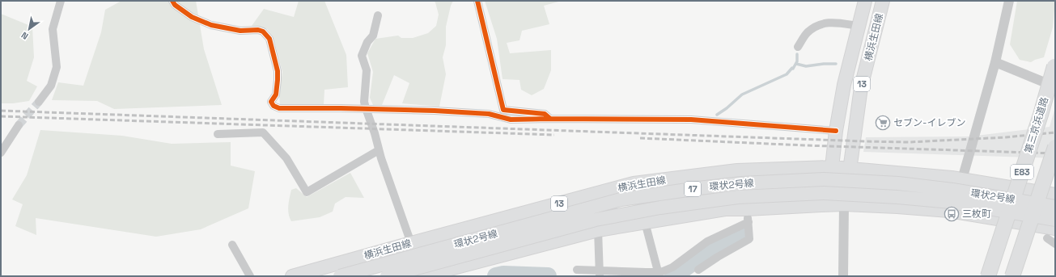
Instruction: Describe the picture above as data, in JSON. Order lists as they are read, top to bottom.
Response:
{
  "streets": {
    "highway": ["第三京浜道路", "E83"],
    "main road": [
      "横浜生田線",
      "13",
      "環状2号線",
      "17"
    ]
  },
  "crossings": [
    ["横浜生田線", "13"]
  ],
  "places": {
    "supermarket": ["セブン-イレブン"],
    "bus stop": ["三枚町"]
  },
  "north": "bottom left"
}
